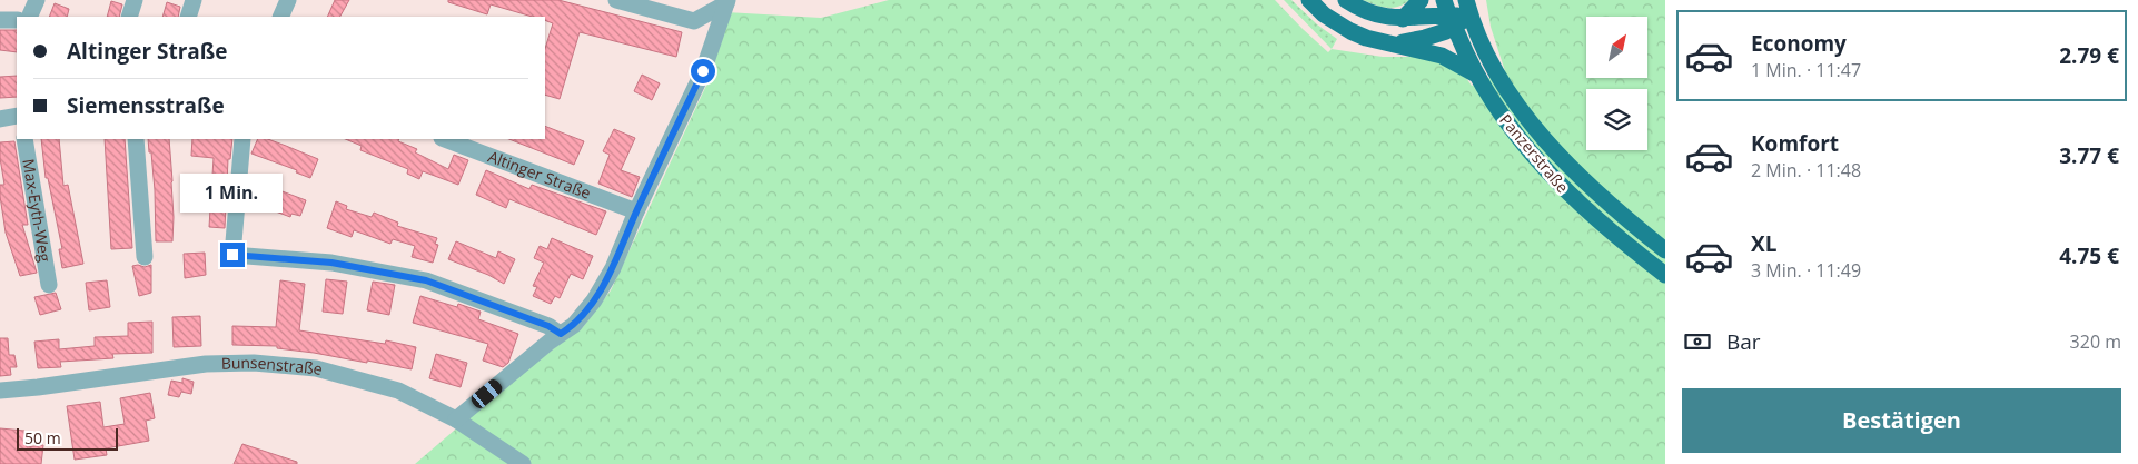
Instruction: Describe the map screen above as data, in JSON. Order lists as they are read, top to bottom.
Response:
{
  "streets": {
    "main road": ["Panzerstraße"],
    "street": ["Altinger Straße", "Max-Eyth-Weg", "Bunsenstraße"]
  },
  "scale_bar": "50 m",
  "north": "top right",
  "page": {
    "list": [
      {
        "name": "Economy",
        "note": "1 Min. · 11:47",
        "value": "2.79 €"
      },
      {
        "name": "Komfort",
        "note": "2 Min. · 11:48",
        "value": "3.77 €"
      },
      {
        "name": "XL",
        "note": "3 Min. · 11:49",
        "value": "4.75 €"
      }
    ],
    "banner": ["Altinger Straße", "Siemensstraße"],
    "bubble": "1 Min.",
    "pay": ["Bar", "320 m"],
    "buttons": "Bestätigen",
    "scale": "50 m"
  }
}
